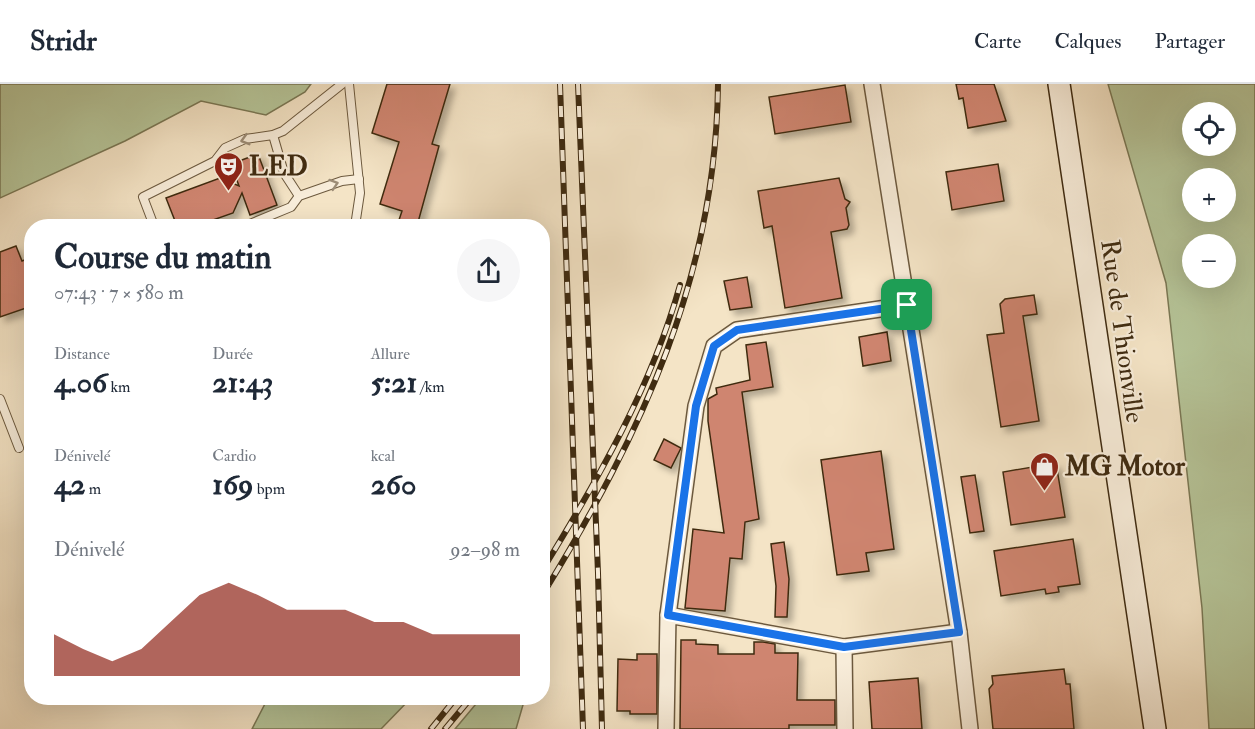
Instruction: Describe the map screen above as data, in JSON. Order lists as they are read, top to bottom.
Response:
{
  "streets": {
    "main road": ["Rue de Thionville"]
  },
  "places": {
    "theatre": ["LED"],
    "shop": ["MG Motor"]
  },
  "page": {
    "header": "Stridr",
    "nav": ["Carte", "Calques", "Partager"],
    "map_buttons": ["+", "−"],
    "heading": ["Course du matin", "07:43 · 7 × 580 m"],
    "stats": [
      ["Distance", "4.06 km"],
      ["Durée", "21:43"],
      ["Allure", "5:21 /km"],
      ["Dénivelé", "42 m"],
      ["Cardio", "169 bpm"],
      ["kcal", "260"]
    ],
    "chart": ["Dénivelé", "92–98 m"]
  }
}
